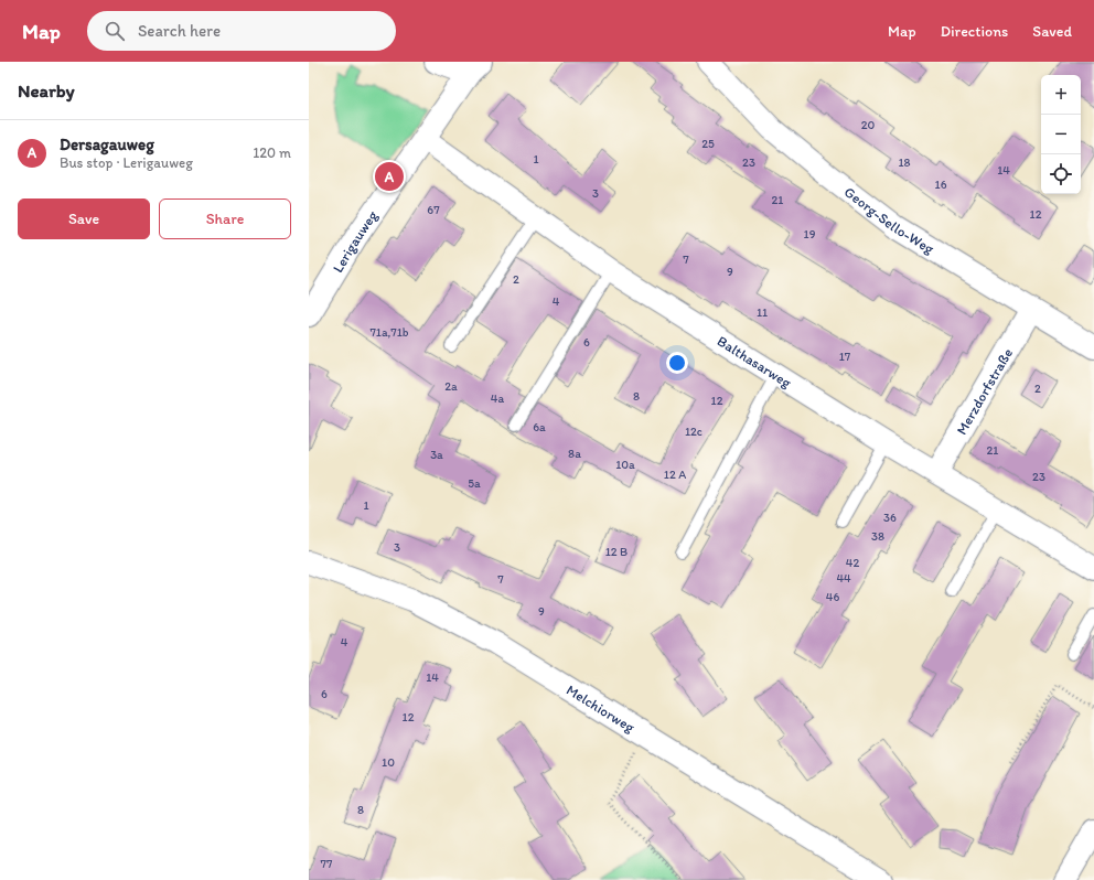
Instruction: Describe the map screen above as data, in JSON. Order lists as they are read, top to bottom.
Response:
{
  "streets": {
    "street": [
      "Georg-Sello-Weg",
      "Lerigauweg",
      "Balthasarweg",
      "Merzdorfstraße",
      "Melchiorweg"
    ]
  },
  "crossings": [
    ["Georg-Sello-Weg", "Merzdorfstraße"],
    ["Lerigauweg", "Balthasarweg"],
    ["Balthasarweg", "Merzdorfstraße"]
  ],
  "house_numbers": [
    "20",
    "25",
    "1",
    "23",
    "18",
    "14",
    "16",
    "3",
    "21",
    "67",
    "12",
    "19",
    "7",
    "9",
    "2",
    "4",
    "11",
    "71a,71b",
    "6",
    "17",
    "2a",
    "2",
    "8",
    "4a",
    "12",
    "6a",
    "12c",
    "21",
    "8a",
    "3a",
    "10a",
    "12 A",
    "23",
    "5a",
    "1",
    "36",
    "38",
    "3",
    "12 B",
    "42",
    "44",
    "7",
    "46",
    "9",
    "4",
    "14",
    "6",
    "12",
    "10",
    "8",
    "77"
  ],
  "page": {
    "header": "Map",
    "search": "Search here",
    "nav": ["Map", "Directions", "Saved"],
    "heading": "Nearby",
    "map_buttons": ["+", "−"],
    "list": [
      {
        "mark": "A",
        "name": "Dersagauweg",
        "note": "Bus stop · Lerigauweg",
        "value": "120 m"
      }
    ],
    "pins": "A",
    "buttons": ["Save", "Share"]
  }
}
